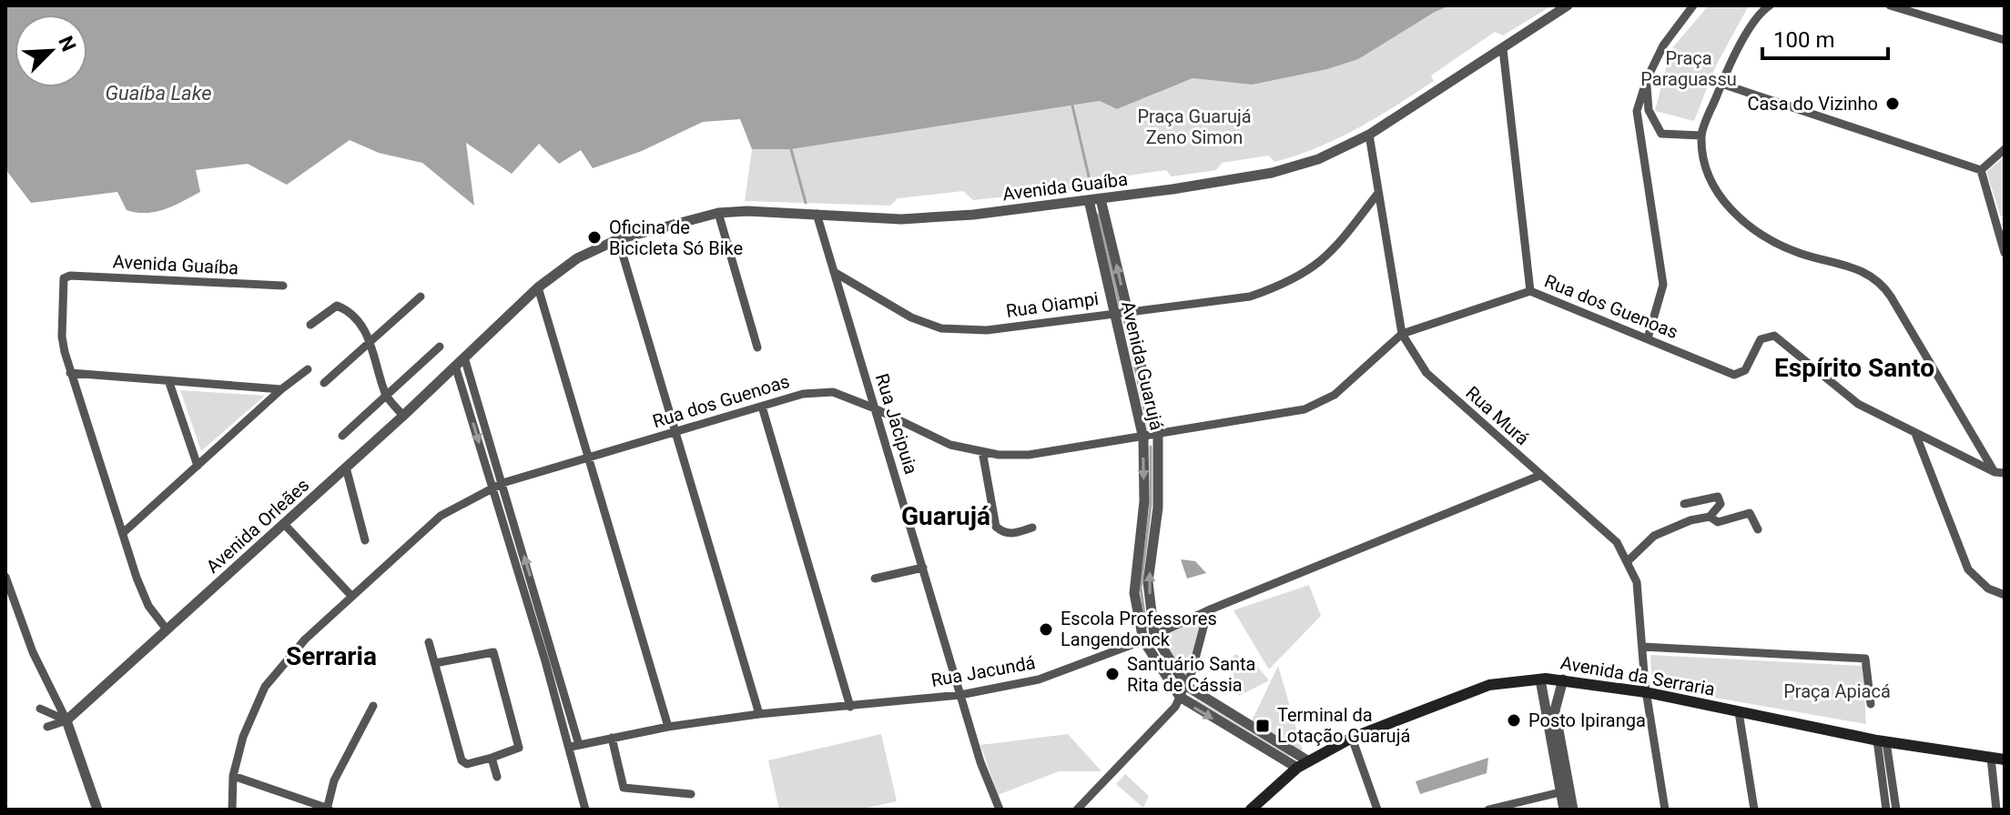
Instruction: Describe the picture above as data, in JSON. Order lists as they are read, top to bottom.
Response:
{
  "streets": {
    "main road": ["Avenida da Serraria"],
    "street": [
      "Avenida Guaíba",
      "Rua Oiampi",
      "Rua dos Guenoas",
      "Avenida Guarujá",
      "Rua Murá",
      "Rua Jacipuia",
      "Avenida Orleães",
      "Rua Jacundá"
    ]
  },
  "crossings": [
    ["Avenida Guaíba", "Avenida Guarujá"],
    ["Avenida Guaíba", "Rua Murá"],
    ["Avenida Guaíba", "Rua Jacipuia"],
    ["Avenida Guaíba", "Avenida Orleães"],
    ["Rua Oiampi", "Avenida Guarujá"],
    ["Rua Oiampi", "Rua Murá"],
    ["Rua Oiampi", "Rua Jacipuia"],
    ["Rua dos Guenoas", "Avenida Guarujá"],
    ["Rua dos Guenoas", "Rua Murá"],
    ["Rua dos Guenoas", "Rua Jacipuia"],
    ["Avenida Guarujá", "Rua Jacundá"],
    ["Avenida Guarujá", "Avenida da Serraria"],
    ["Rua Murá", "Rua Jacundá"],
    ["Rua Murá", "Avenida da Serraria"],
    ["Rua Jacipuia", "Rua Jacundá"]
  ],
  "districts": ["Espírito Santo", "Guarujá", "Serraria"],
  "water": ["Guaíba Lake"],
  "parks": ["Praça Paraguassu", "Praça Guarujá Zeno Simon", "Praça Apiacá"],
  "places": {
    "other": [
      "Casa do Vizinho",
      "Oficina de Bicicleta Só Bike",
      "Escola Professores Langendonck",
      "Santuário Santa Rita de Cássia",
      "Posto Ipiranga"
    ],
    "transit": ["Terminal da Lotação Guarujá"]
  },
  "scale_bar": "100 m",
  "north": "top right"
}
